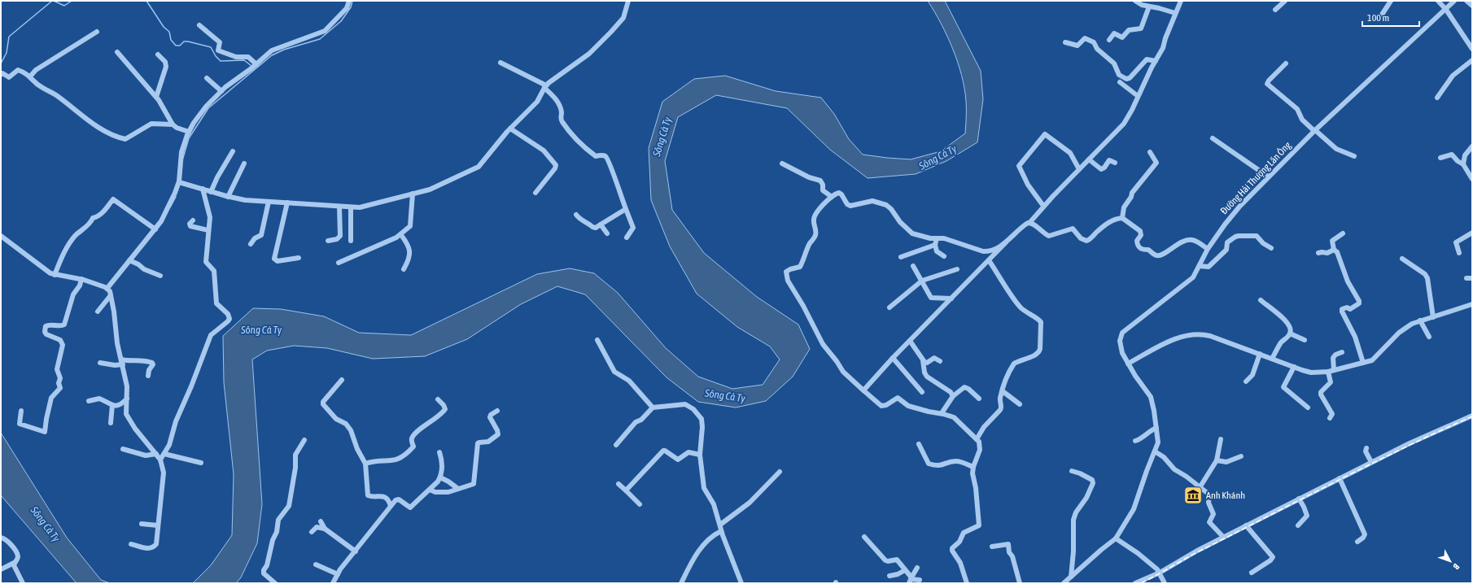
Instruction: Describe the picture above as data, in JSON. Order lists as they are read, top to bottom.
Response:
{
  "streets": {
    "street": ["Đường Hải Thượng Lãn Ông"]
  },
  "water": ["Sông Cà Ty"],
  "places": {
    "museum": ["Anh Khánh"]
  },
  "scale_bar": "100 m",
  "north": "bottom right"
}
